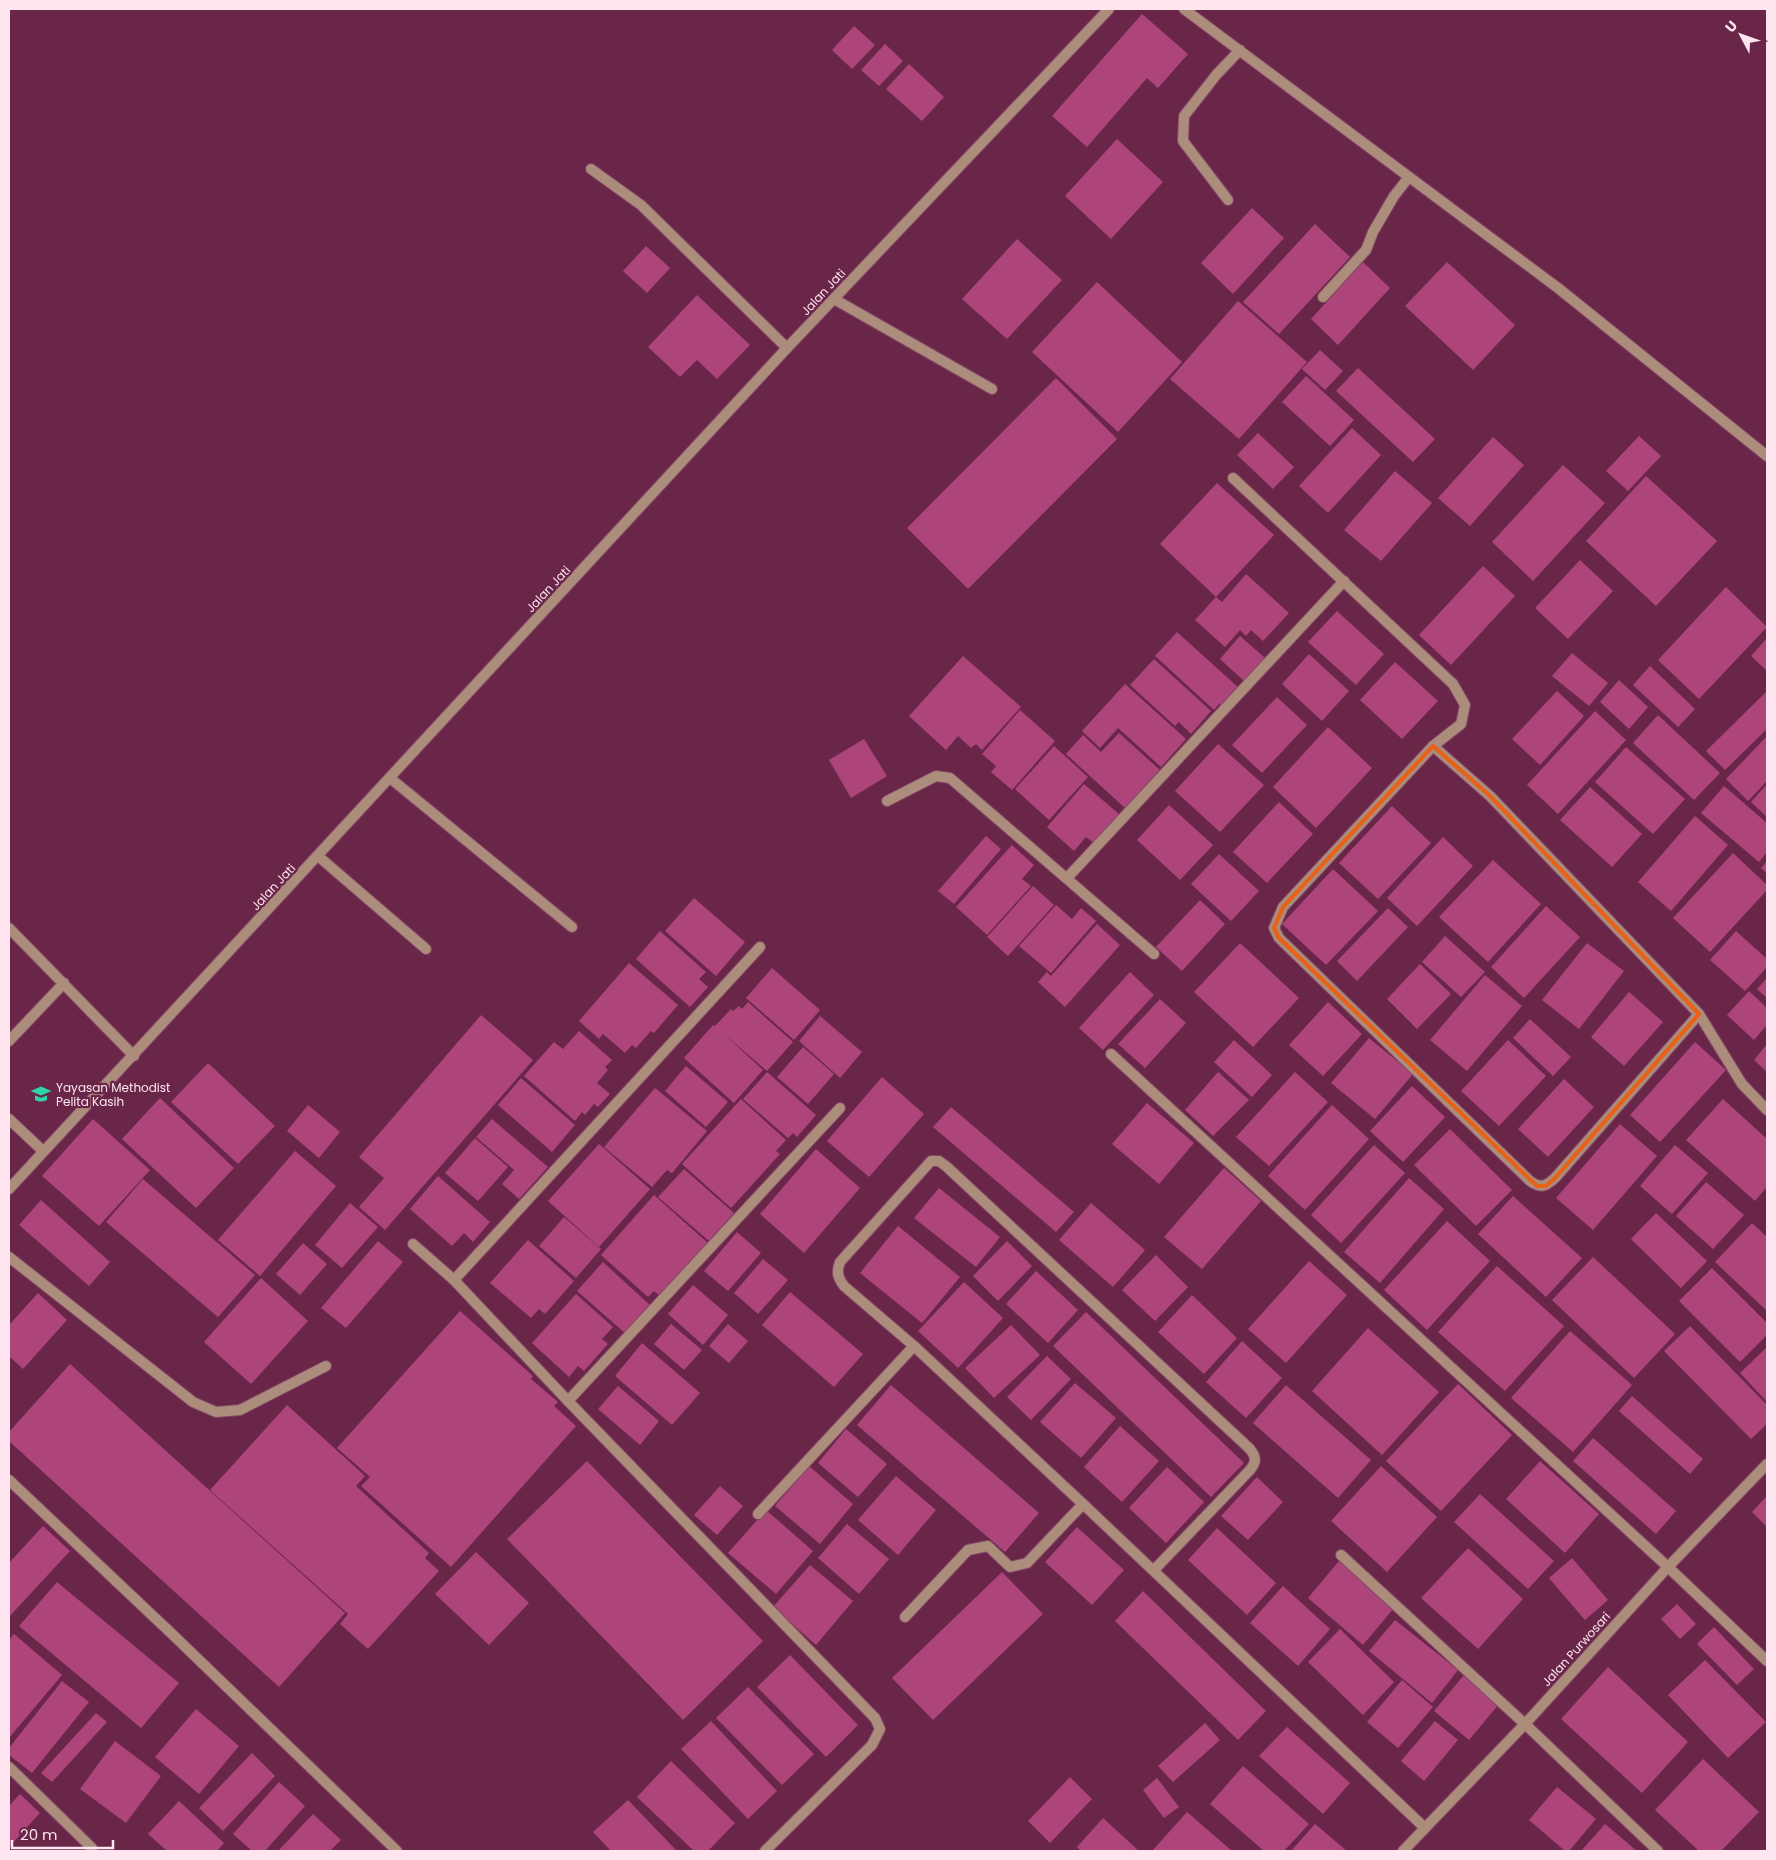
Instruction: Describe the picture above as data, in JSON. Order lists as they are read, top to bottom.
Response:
{
  "streets": {
    "street": ["Jalan Jati", "Jalan Purwosari"]
  },
  "places": {
    "school or university": ["Yayasan Methodist Pelita Kasih"]
  },
  "scale_bar": "20 m",
  "north": "top left"
}
